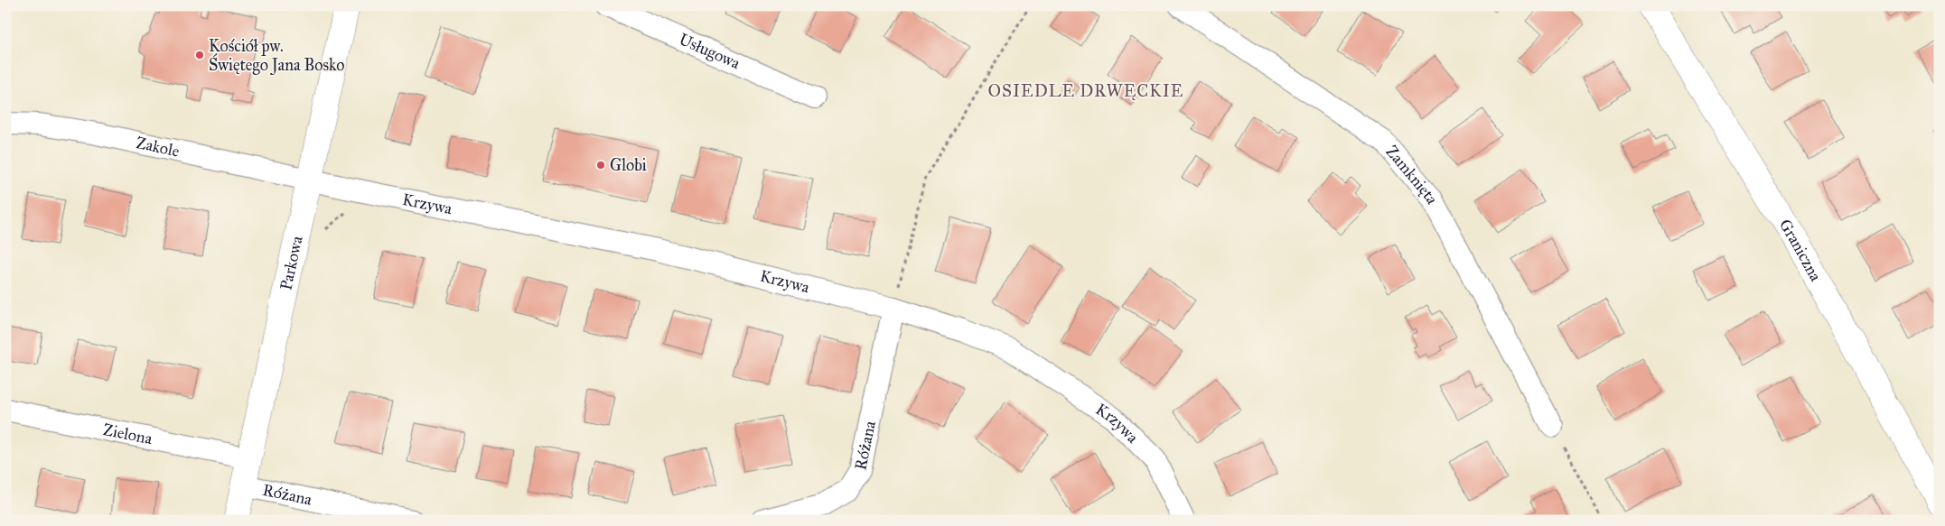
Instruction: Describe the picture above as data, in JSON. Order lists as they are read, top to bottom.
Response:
{
  "streets": {
    "street": [
      "Usługowa",
      "Zakole",
      "Zamknięta",
      "Krzywa",
      "Graniczna",
      "Parkowa",
      "Zielona",
      "Różana"
    ]
  },
  "crossings": [
    ["Zakole", "Krzywa"],
    ["Zakole", "Parkowa"],
    ["Krzywa", "Parkowa"],
    ["Krzywa", "Różana"],
    ["Parkowa", "Zielona"],
    ["Parkowa", "Różana"]
  ],
  "districts": ["OSIEDLE DRWĘCKIE"],
  "places": ["Kościół pw. Świętego Jana Bosko", "Globi"]
}
